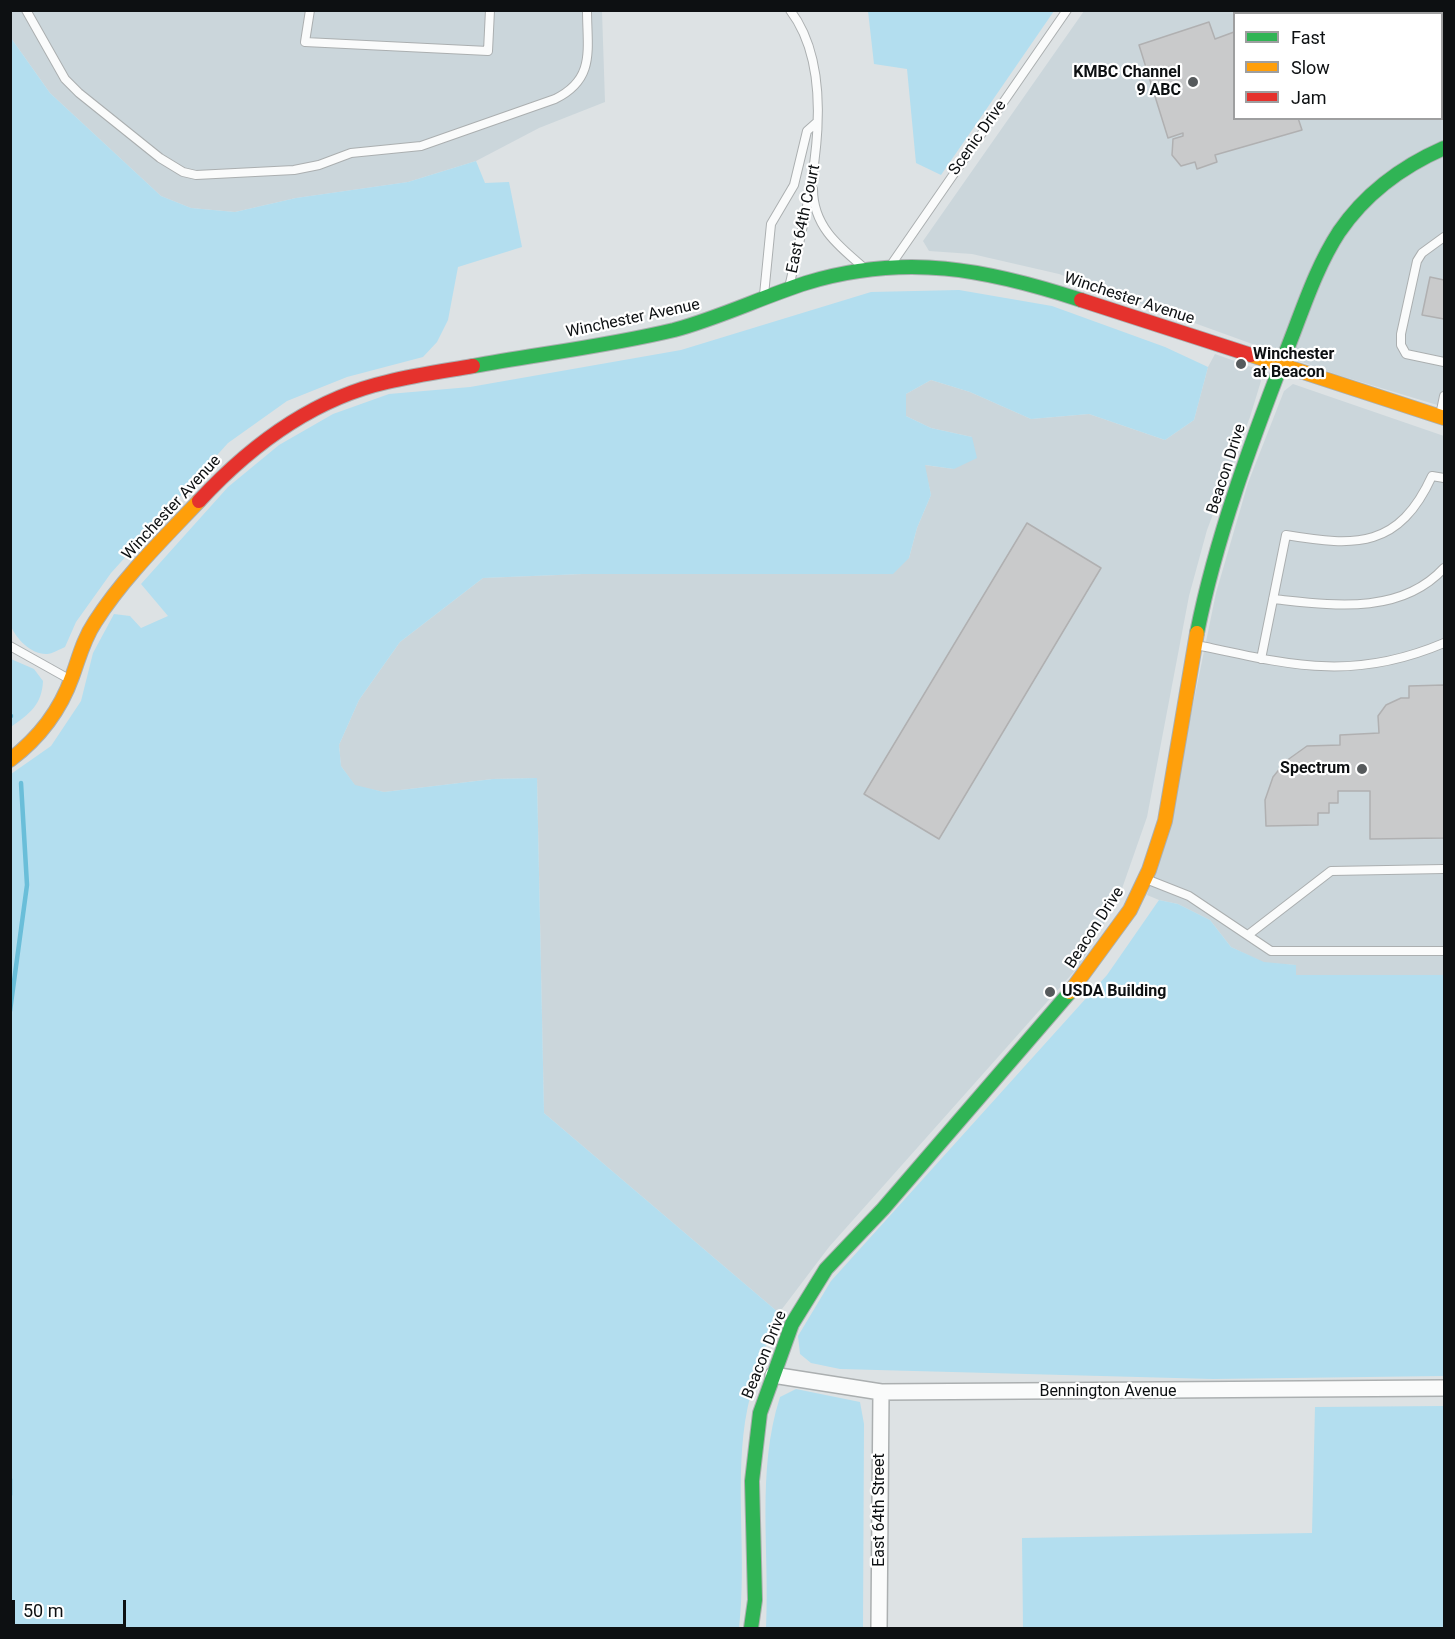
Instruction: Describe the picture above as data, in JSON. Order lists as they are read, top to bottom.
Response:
{
  "streets": {
    "street": [
      "Winchester Avenue",
      "Beacon Drive",
      "Bennington Avenue",
      "East 64th Street"
    ],
    "lane": ["Scenic Drive", "East 64th Court"]
  },
  "crossings": [
    ["Scenic Drive", "Winchester Avenue"],
    ["East 64th Court", "Winchester Avenue"],
    ["Winchester Avenue", "Beacon Drive"],
    ["Beacon Drive", "Bennington Avenue"],
    ["Bennington Avenue", "East 64th Street"]
  ],
  "places": [
    "KMBC Channel 9 ABC",
    "Winchester at Beacon",
    "Spectrum",
    "USDA Building"
  ],
  "legend": ["Fast", "Slow", "Jam"],
  "scale_bar": "50 m"
}
